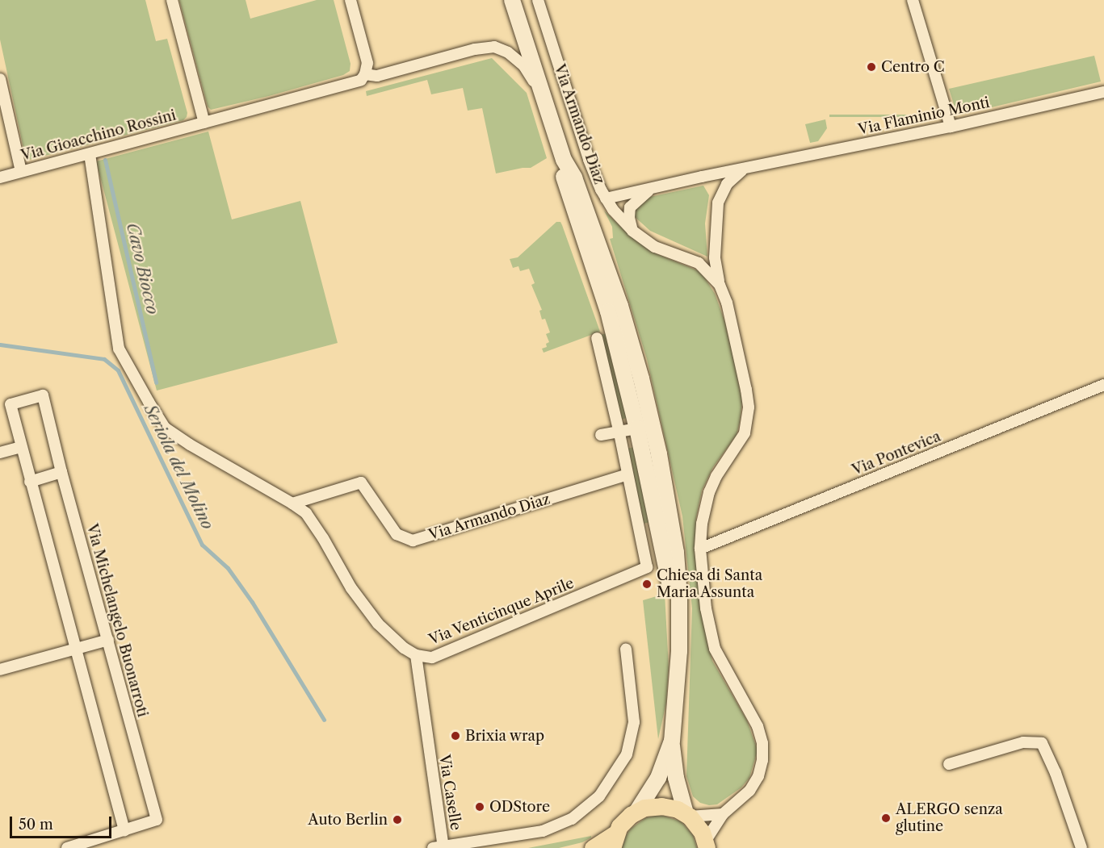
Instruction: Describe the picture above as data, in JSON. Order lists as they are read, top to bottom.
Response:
{
  "streets": {
    "main road": ["Via Armando Diaz"],
    "street": [
      "Via Flaminio Monti",
      "Via Gioacchino Rossini",
      "Via Pontevica",
      "Via Venticinque Aprile",
      "Via Michelangelo Buonarroti",
      "Via Caselle"
    ]
  },
  "crossings": [
    ["Via Flaminio Monti", "Via Armando Diaz"],
    ["Via Armando Diaz", "Via Gioacchino Rossini"],
    ["Via Armando Diaz", "Via Pontevica"],
    ["Via Armando Diaz", "Via Venticinque Aprile"],
    ["Via Gioacchino Rossini", "Via Venticinque Aprile"],
    ["Via Venticinque Aprile", "Via Caselle"]
  ],
  "water": ["Cavo Biocco", "Seriola del Molino"],
  "places": [
    "Centro C",
    "Chiesa di Santa Maria Assunta",
    "Brixia wrap",
    "ODStore",
    "ALERGO senza glutine",
    "Auto Berlin"
  ],
  "scale_bar": "50 m"
}
